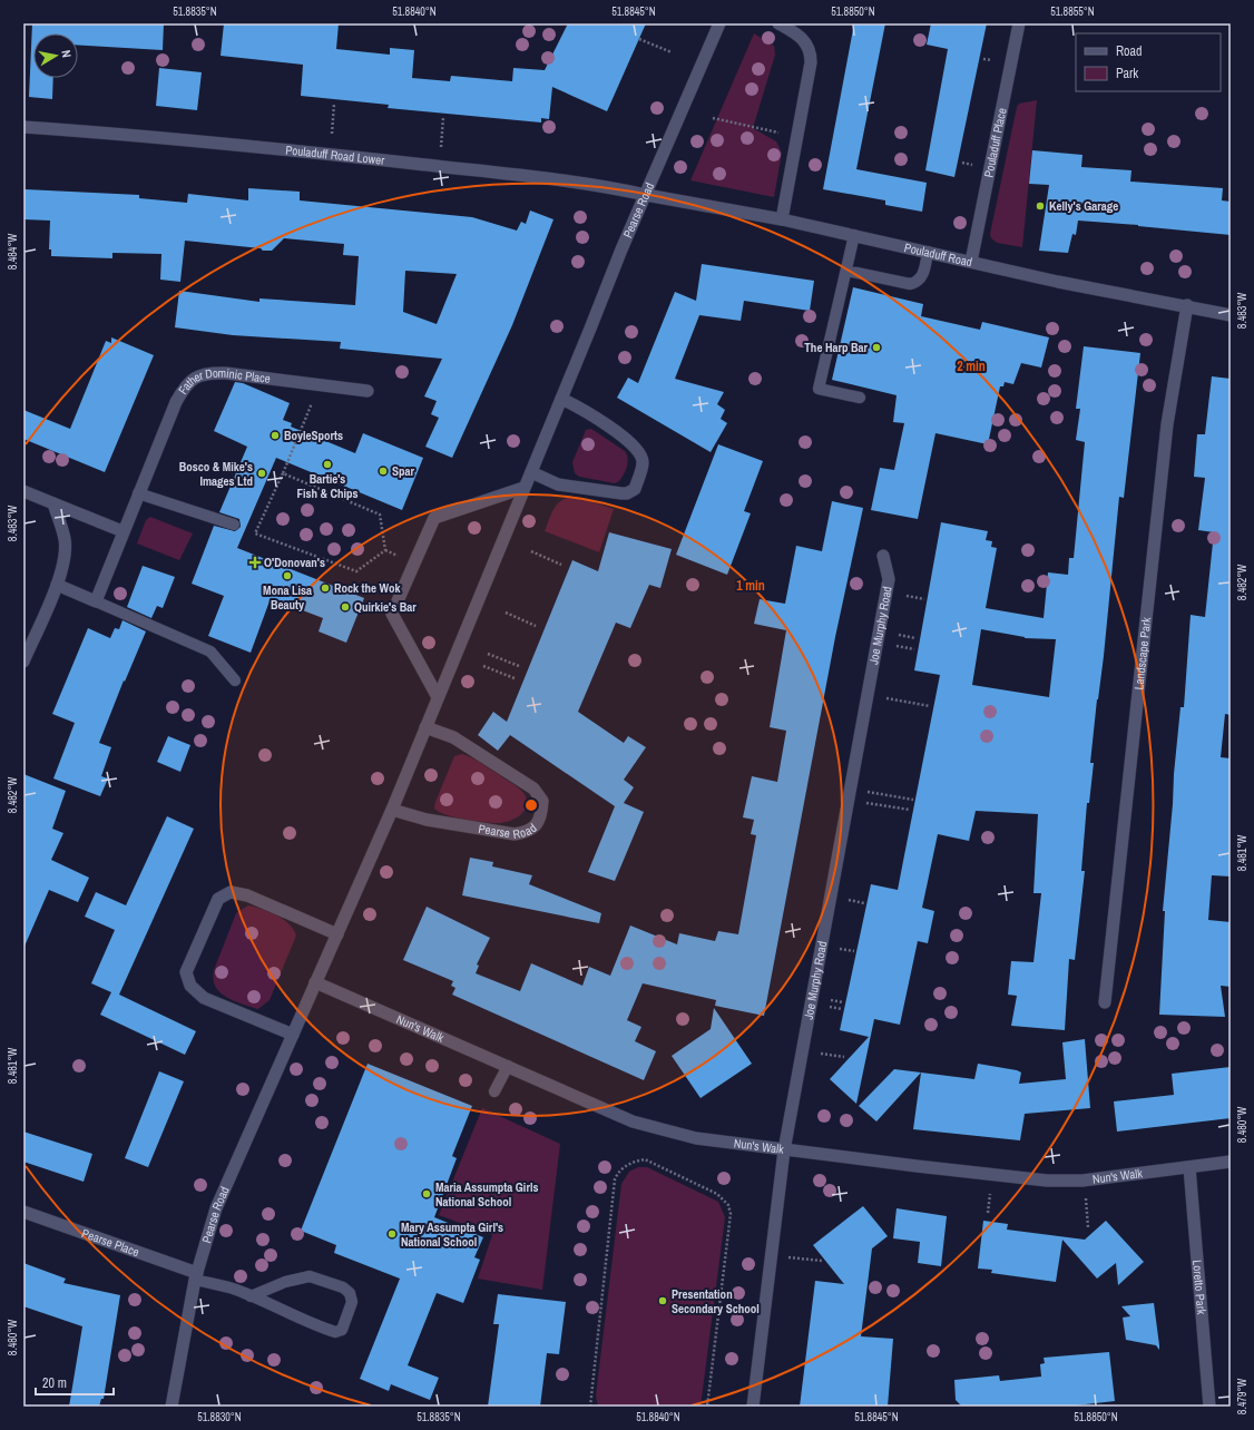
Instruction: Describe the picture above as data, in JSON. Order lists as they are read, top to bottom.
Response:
{
  "streets": {
    "street": [
      "Pouladuff Place",
      "Pouladuff Road Lower",
      "Pearse Road",
      "Pouladuff Road",
      "Father Dominic Place",
      "Joe Murphy Road",
      "Landscape Park",
      "Nun's Walk",
      "Pearse Place",
      "Loretto Park"
    ]
  },
  "crossings": [
    ["Pouladuff Place", "Pouladuff Road"],
    ["Pouladuff Road Lower", "Pearse Road"],
    ["Pouladuff Road Lower", "Pouladuff Road"],
    ["Pearse Road", "Pouladuff Road"],
    ["Pearse Road", "Nun's Walk"],
    ["Pearse Road", "Pearse Place"],
    ["Pouladuff Road", "Landscape Park"],
    ["Joe Murphy Road", "Nun's Walk"],
    ["Nun's Walk", "Loretto Park"]
  ],
  "places": {
    "other": [
      "Kelly's Garage",
      "The Harp Bar",
      "BoyleSports",
      "Bartie's Fish & Chips",
      "Spar",
      "Bosco & Mike's Images Ltd",
      "Mona Lisa Beauty",
      "Rock the Wok",
      "Quirkie's Bar",
      "Maria Assumpta Girls National School",
      "Mary Assumpta Girl's National School",
      "Presentation Secondary School"
    ],
    "health": ["O'Donovan's"]
  },
  "legend": ["Road", "Park"],
  "scale_bar": "20 m",
  "north": "right",
  "coordinates": [
    "51.8835°N",
    "51.8840°N",
    "51.8845°N",
    "51.8850°N",
    "51.8855°N",
    "8.484°W",
    "8.483°W",
    "8.482°W",
    "8.481°W",
    "8.480°W",
    "8.479°W",
    "51.8830°N"
  ],
  "rings": ["2 min", "1 min"]
}
